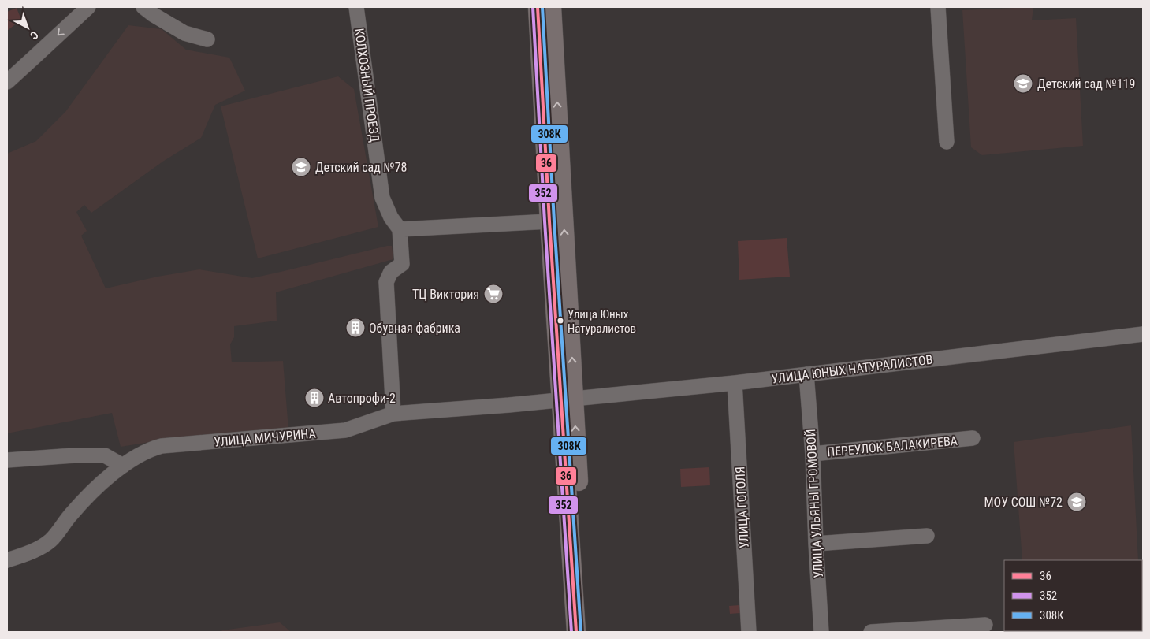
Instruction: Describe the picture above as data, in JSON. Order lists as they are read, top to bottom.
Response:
{
  "streets": {
    "street": [
      "КОЛХОЗНЫЙ ПРОЕЗД",
      "УЛИЦА ЮНЫХ НАТУРАЛИСТОВ",
      "УЛИЦА МИЧУРИНА",
      "ПЕРЕУЛОК БАЛАКИРЕВА",
      "УЛИЦА УЛЬЯНЫ ГРОМОВОЙ",
      "УЛИЦА ГОГОЛЯ"
    ]
  },
  "crossings": [
    ["КОЛХОЗНЫЙ ПРОЕЗД", "УЛИЦА МИЧУРИНА"],
    ["УЛИЦА ЮНЫХ НАТУРАЛИСТОВ", "УЛИЦА МИЧУРИНА"],
    ["УЛИЦА ЮНЫХ НАТУРАЛИСТОВ", "УЛИЦА УЛЬЯНЫ ГРОМОВОЙ"],
    ["УЛИЦА ЮНЫХ НАТУРАЛИСТОВ", "УЛИЦА ГОГОЛЯ"],
    ["ПЕРЕУЛОК БАЛАКИРЕВА", "УЛИЦА УЛЬЯНЫ ГРОМОВОЙ"]
  ],
  "places": {
    "school or university": ["Детский сад №119", "Детский сад №78", "МОУ СОШ №72"],
    "supermarket": ["ТЦ Виктория"],
    "other": ["Улица Юных Натуралистов"],
    "building": ["Обувная фабрика", "Автопрофи-2"]
  },
  "lines": ["transit line 36", "transit line 352", "transit line 308К"],
  "legend": ["36", "352", "308К"],
  "north": "bottom right"
}
